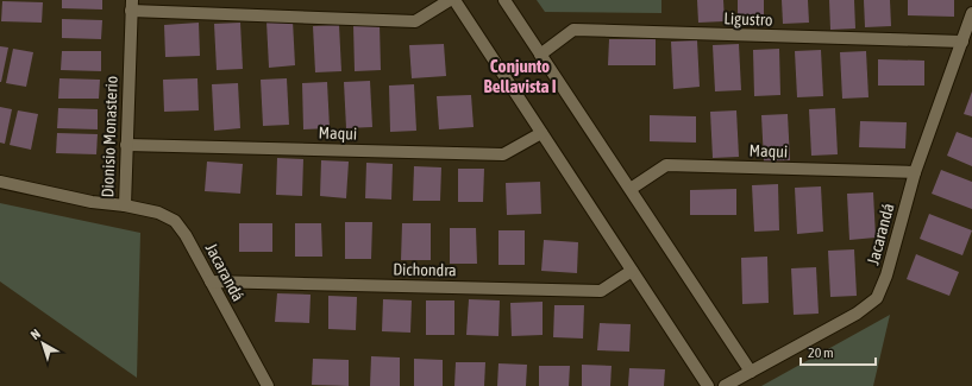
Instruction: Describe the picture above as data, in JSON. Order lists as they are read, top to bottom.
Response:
{
  "streets": {
    "street": [
      "Ligustro",
      "Maqui",
      "Dionisio Monasterio",
      "Jacarandá",
      "Dichondra"
    ]
  },
  "crossings": [
    ["Ligustro", "Jacarandá"],
    ["Maqui", "Dionisio Monasterio"],
    ["Maqui", "Jacarandá"],
    ["Dionisio Monasterio", "Jacarandá"],
    ["Jacarandá", "Dichondra"]
  ],
  "districts": ["Conjunto Bellavista I"],
  "scale_bar": "20 m",
  "north": "top left"
}
